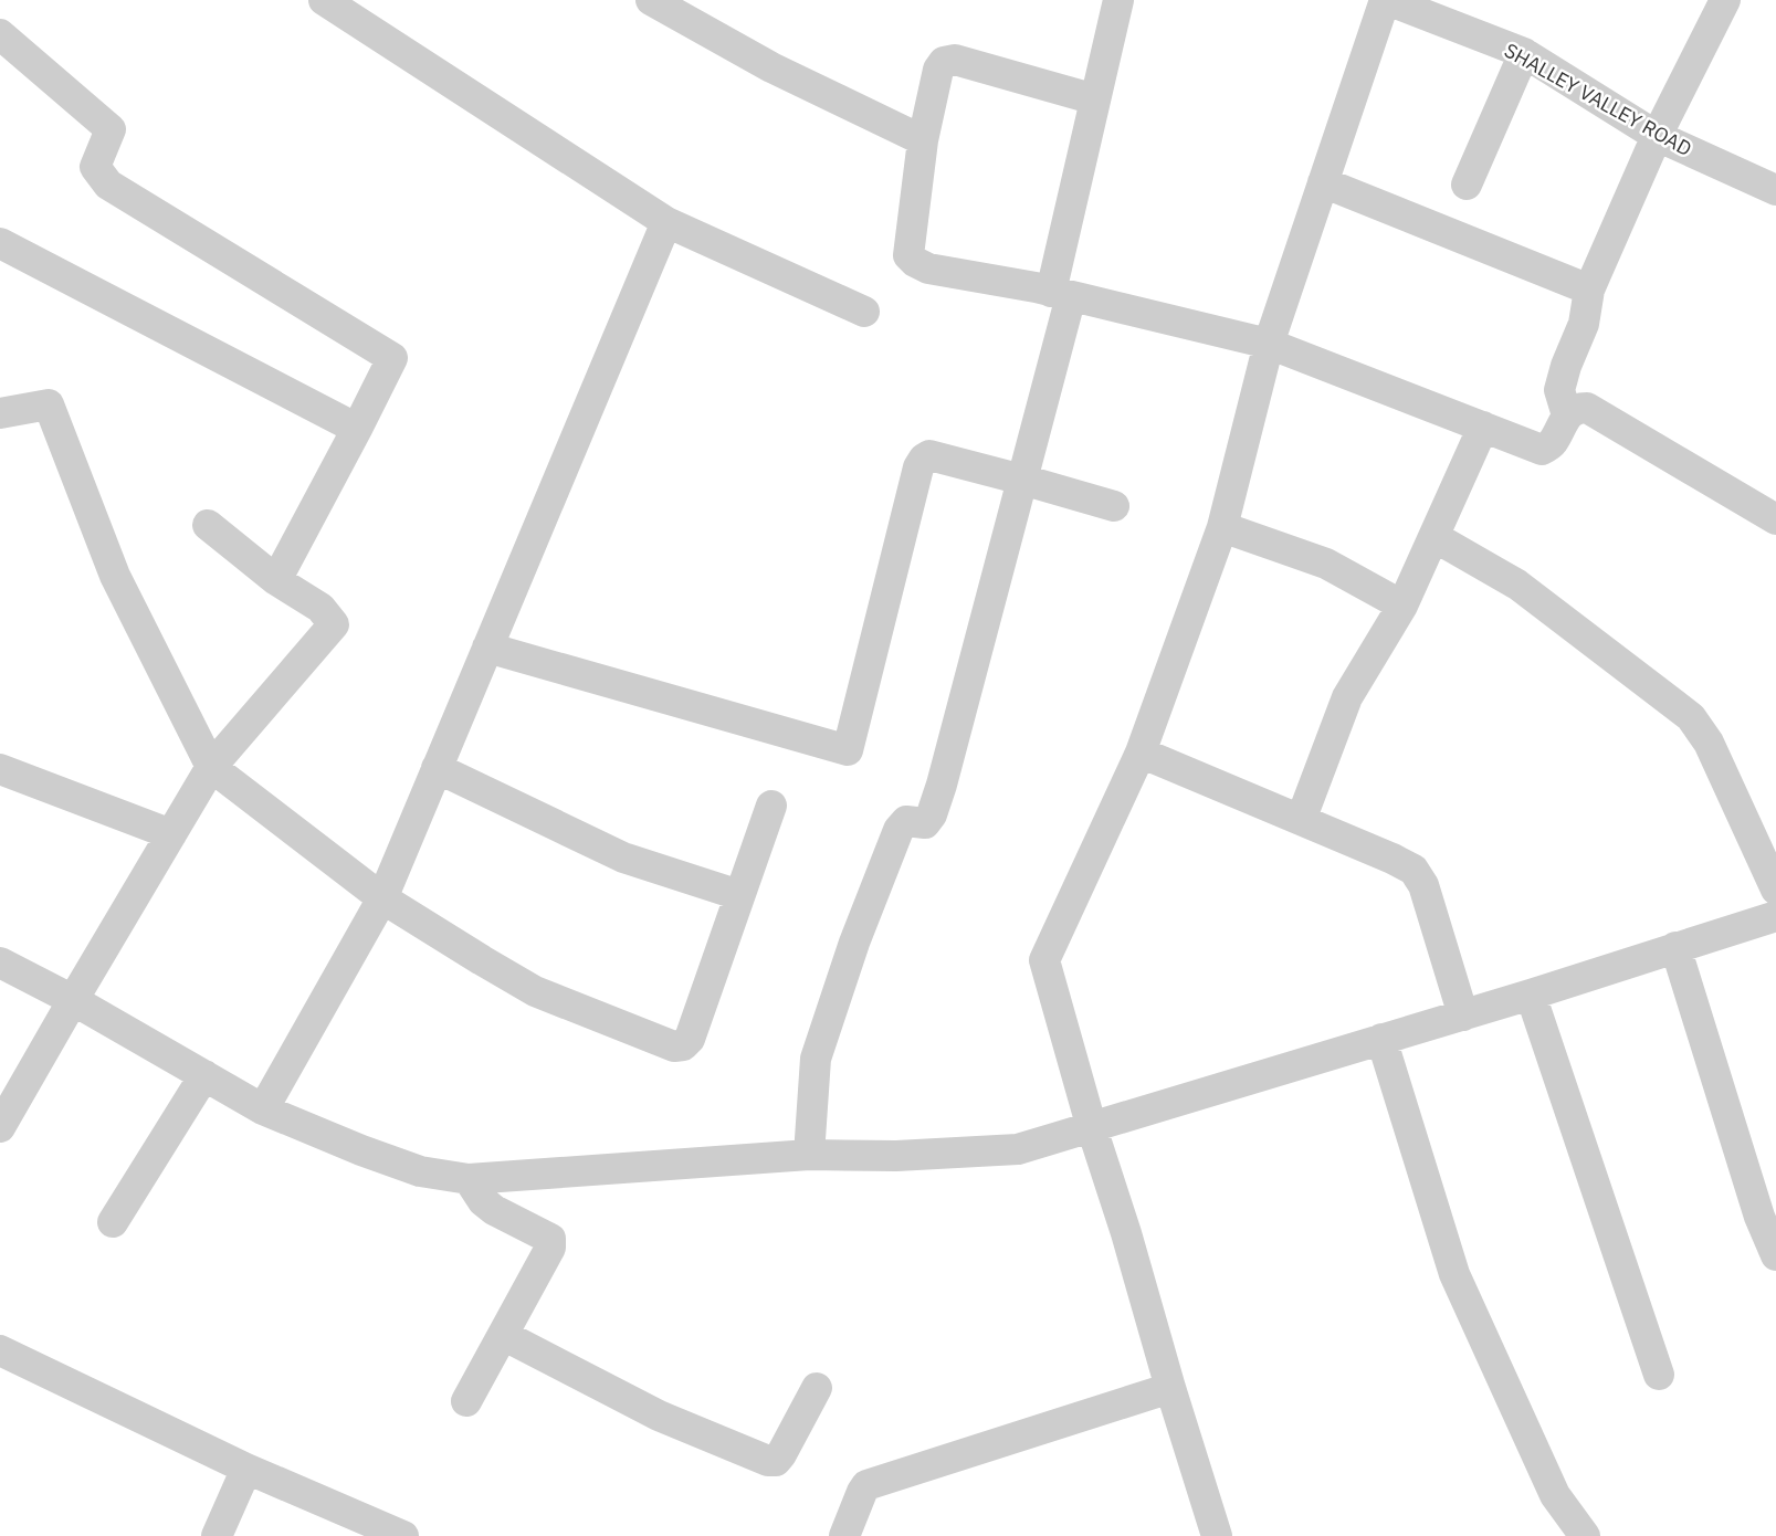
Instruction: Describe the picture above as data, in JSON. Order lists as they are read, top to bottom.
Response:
{
  "streets": {
    "street": ["SHALLEY VALLEY ROAD"]
  }
}
